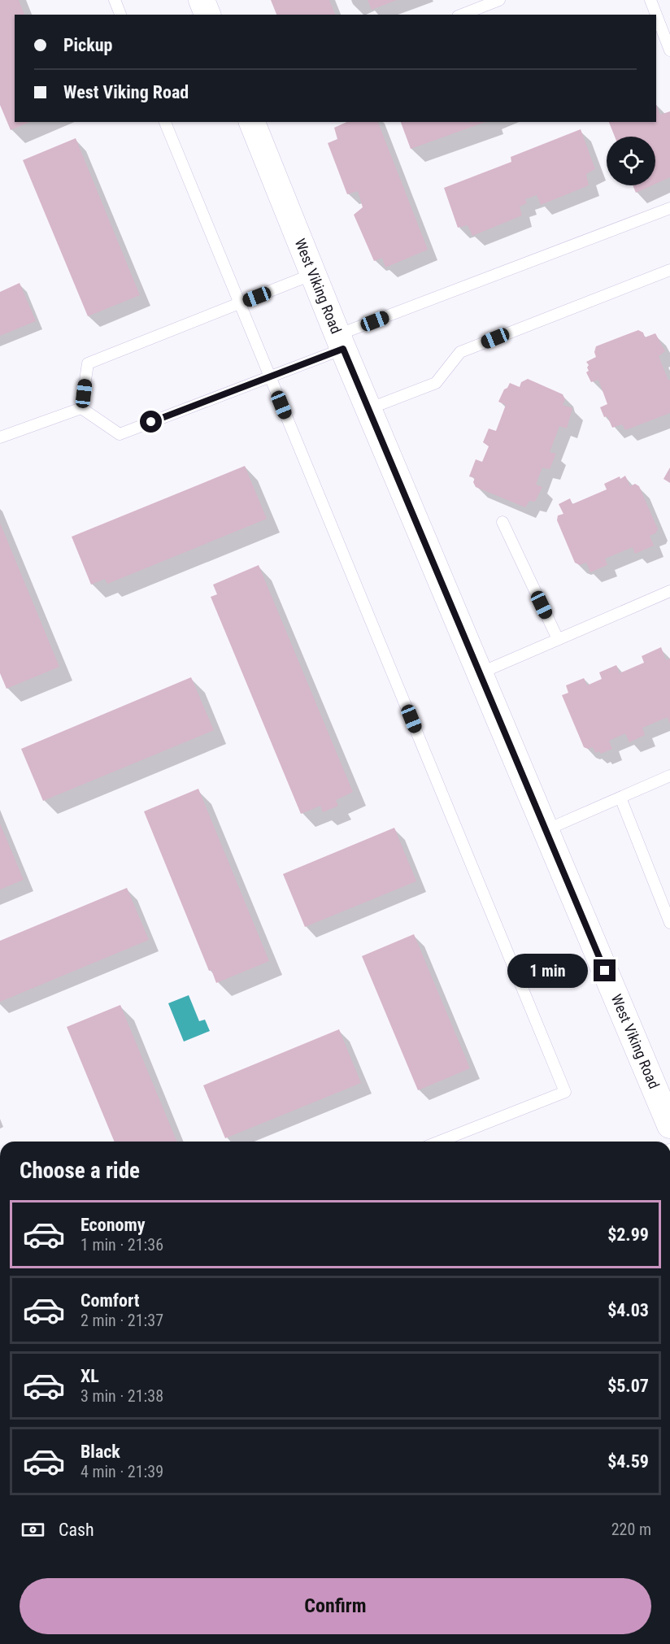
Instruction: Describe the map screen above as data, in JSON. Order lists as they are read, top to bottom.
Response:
{
  "streets": {
    "street": ["West Viking Road"]
  },
  "page": {
    "banner": ["Pickup", "West Viking Road"],
    "bubble": "1 min",
    "heading": "Choose a ride",
    "list": [
      {
        "name": "Economy",
        "note": "1 min · 21:36",
        "value": "$2.99"
      },
      {
        "name": "Comfort",
        "note": "2 min · 21:37",
        "value": "$4.03"
      },
      {
        "name": "XL",
        "note": "3 min · 21:38",
        "value": "$5.07"
      },
      {
        "name": "Black",
        "note": "4 min · 21:39",
        "value": "$4.59"
      }
    ],
    "pay": ["Cash", "220 m"],
    "buttons": "Confirm"
  }
}
